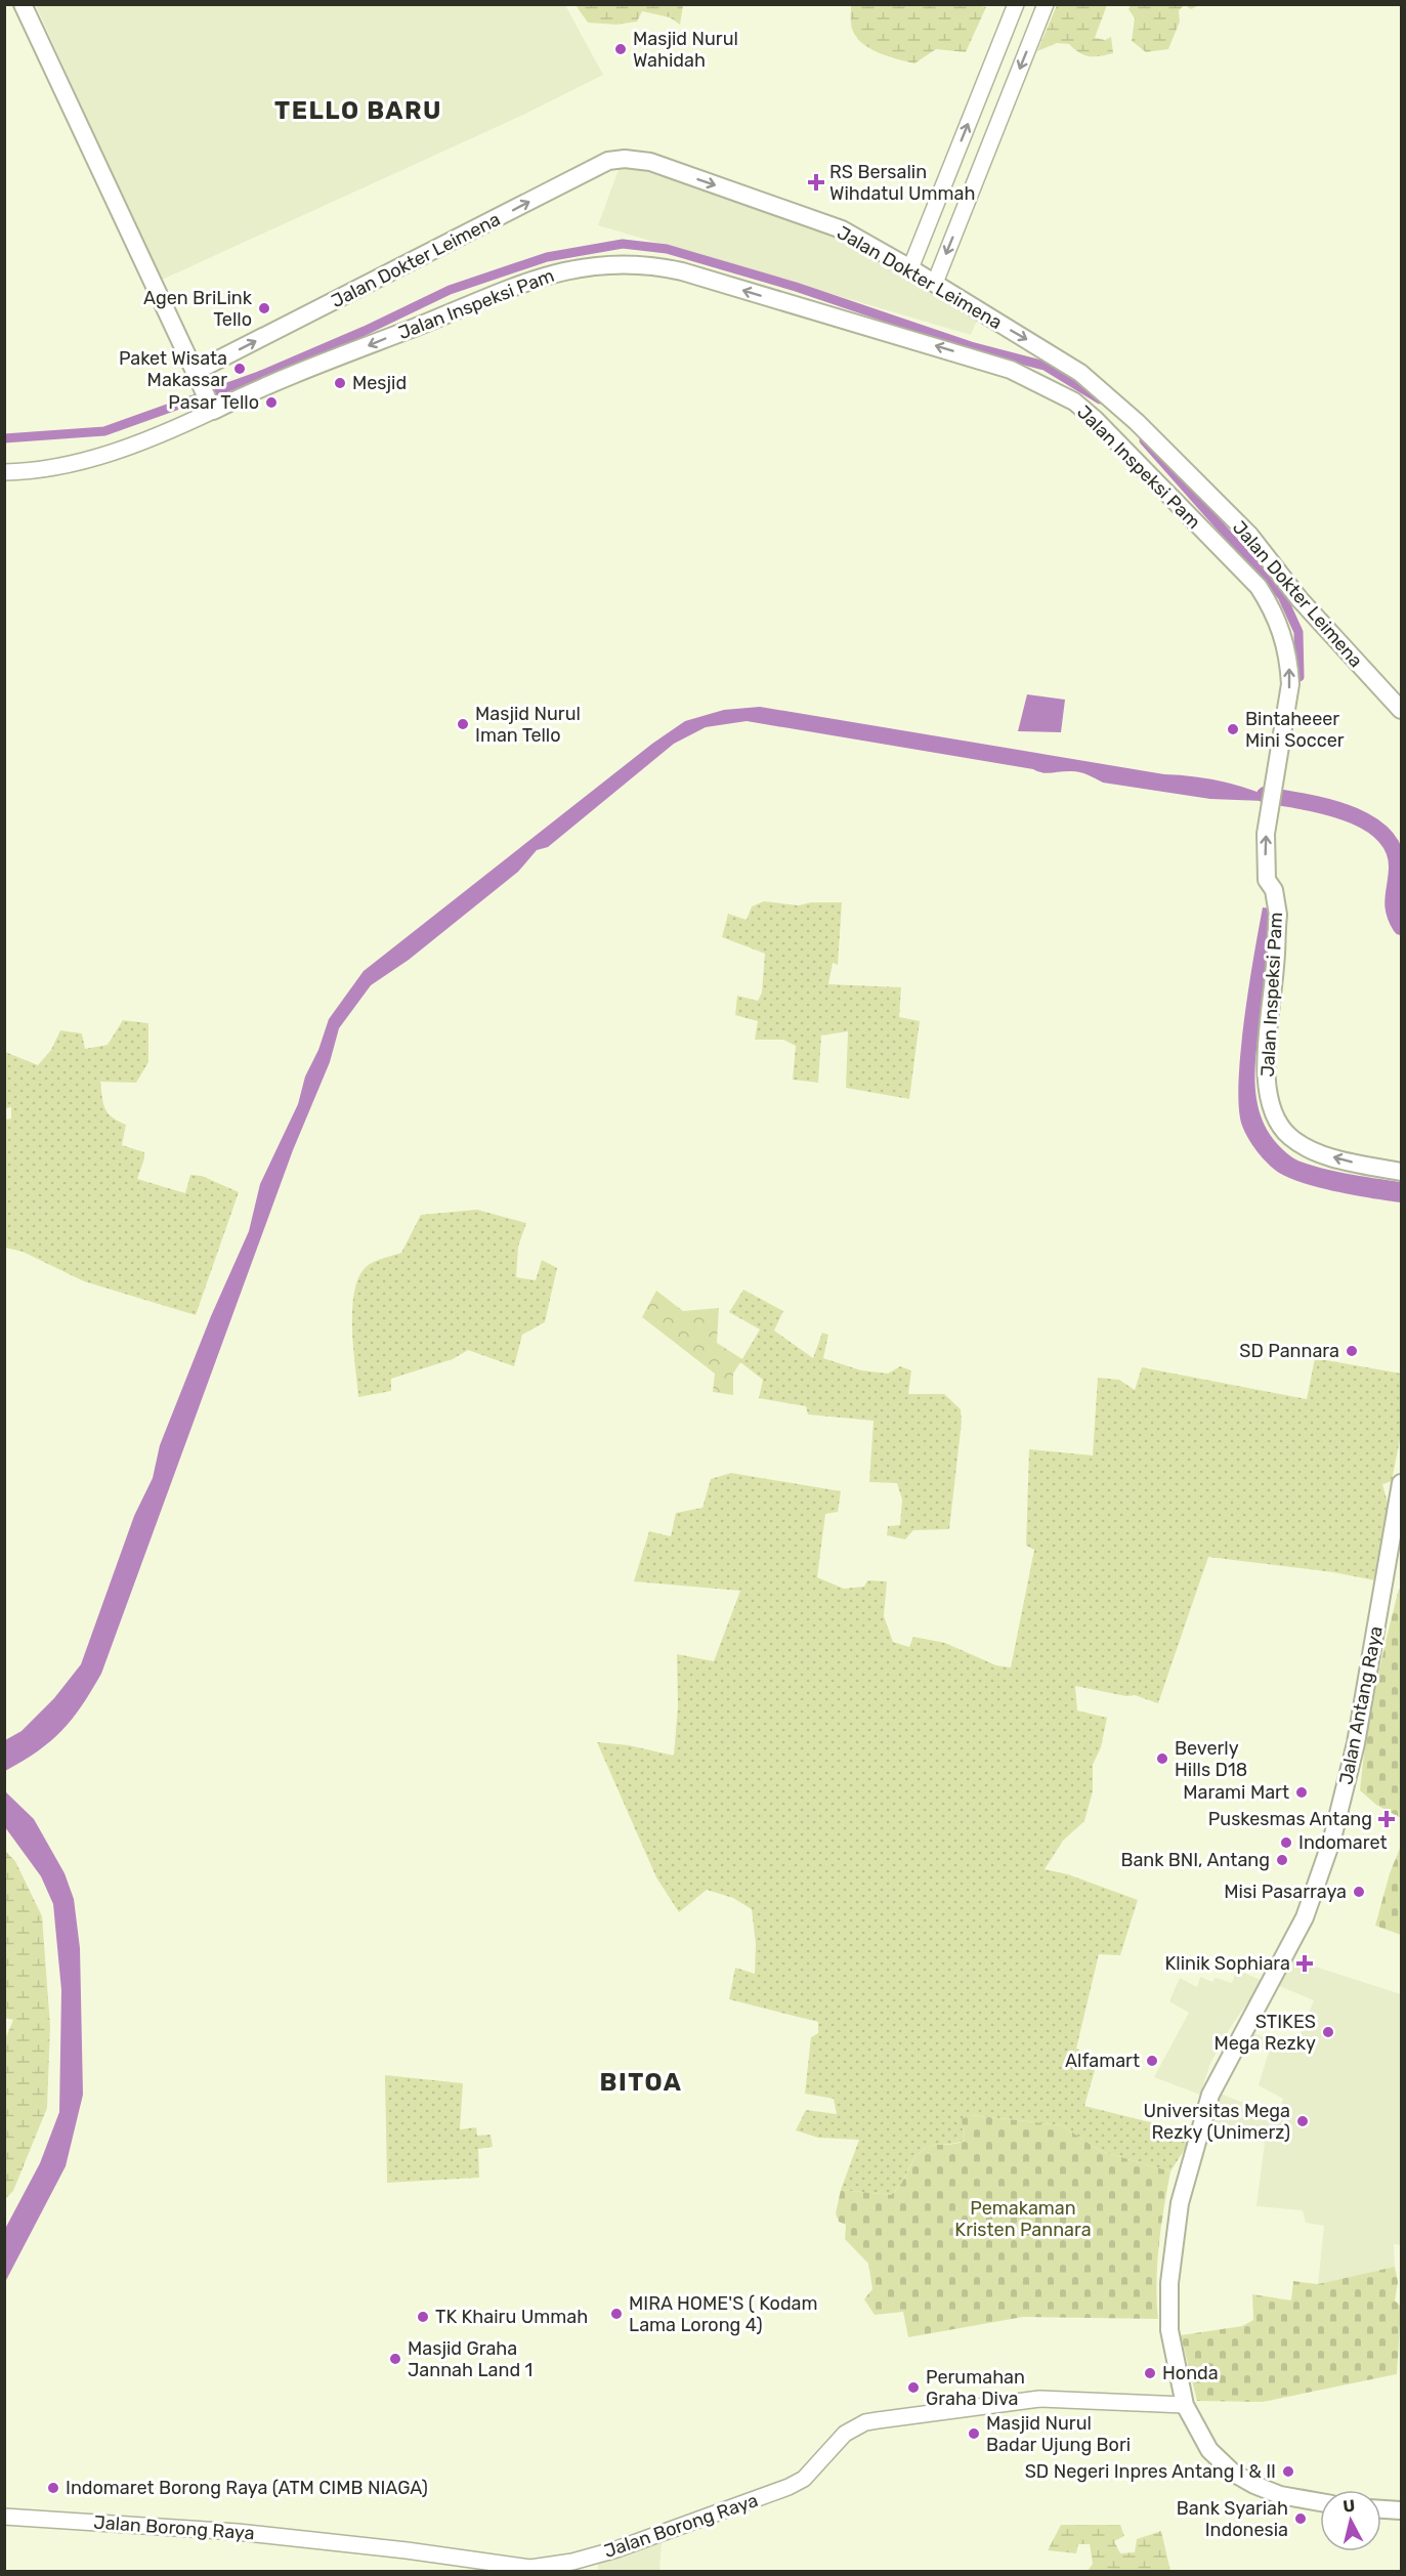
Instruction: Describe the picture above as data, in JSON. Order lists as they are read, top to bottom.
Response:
{
  "streets": {
    "main road": [
      "Jalan Dokter Leimena",
      "Jalan Inspeksi Pam",
      "Jalan Antang Raya",
      "Jalan Borong Raya"
    ]
  },
  "crossings": [
    ["Jalan Dokter Leimena", "Jalan Inspeksi Pam"],
    ["Jalan Antang Raya", "Jalan Borong Raya"]
  ],
  "one_way": ["Jalan Dokter Leimena"],
  "districts": ["TELLO BARU", "BITOA"],
  "parks": ["Pemakaman Kristen Pannara"],
  "places": {
    "other": [
      "Masjid Nurul Wahidah",
      "Agen BriLink Tello",
      "Paket Wisata Makassar",
      "Mesjid",
      "Pasar Tello",
      "Masjid Nurul Iman Tello",
      "Bintaheeer Mini Soccer",
      "SD Pannara",
      "Beverly Hills D18",
      "Marami Mart",
      "Indomaret",
      "Bank BNI, Antang",
      "Misi Pasarraya",
      "STIKES Mega Rezky",
      "Alfamart",
      "Universitas Mega Rezky (Unimerz)",
      "MIRA HOME'S ( Kodam Lama Lorong 4)",
      "TK Khairu Ummah",
      "Masjid Graha Jannah Land 1",
      "Honda",
      "Perumahan Graha Diva",
      "Masjid Nurul Badar Ujung Bori",
      "SD Negeri Inpres Antang I & II",
      "Indomaret Borong Raya (ATM CIMB NIAGA)",
      "Bank Syariah Indonesia"
    ],
    "health": ["RS Bersalin Wihdatul Ummah", "Puskesmas Antang", "Klinik Sophiara"]
  },
  "north": "top"
}
